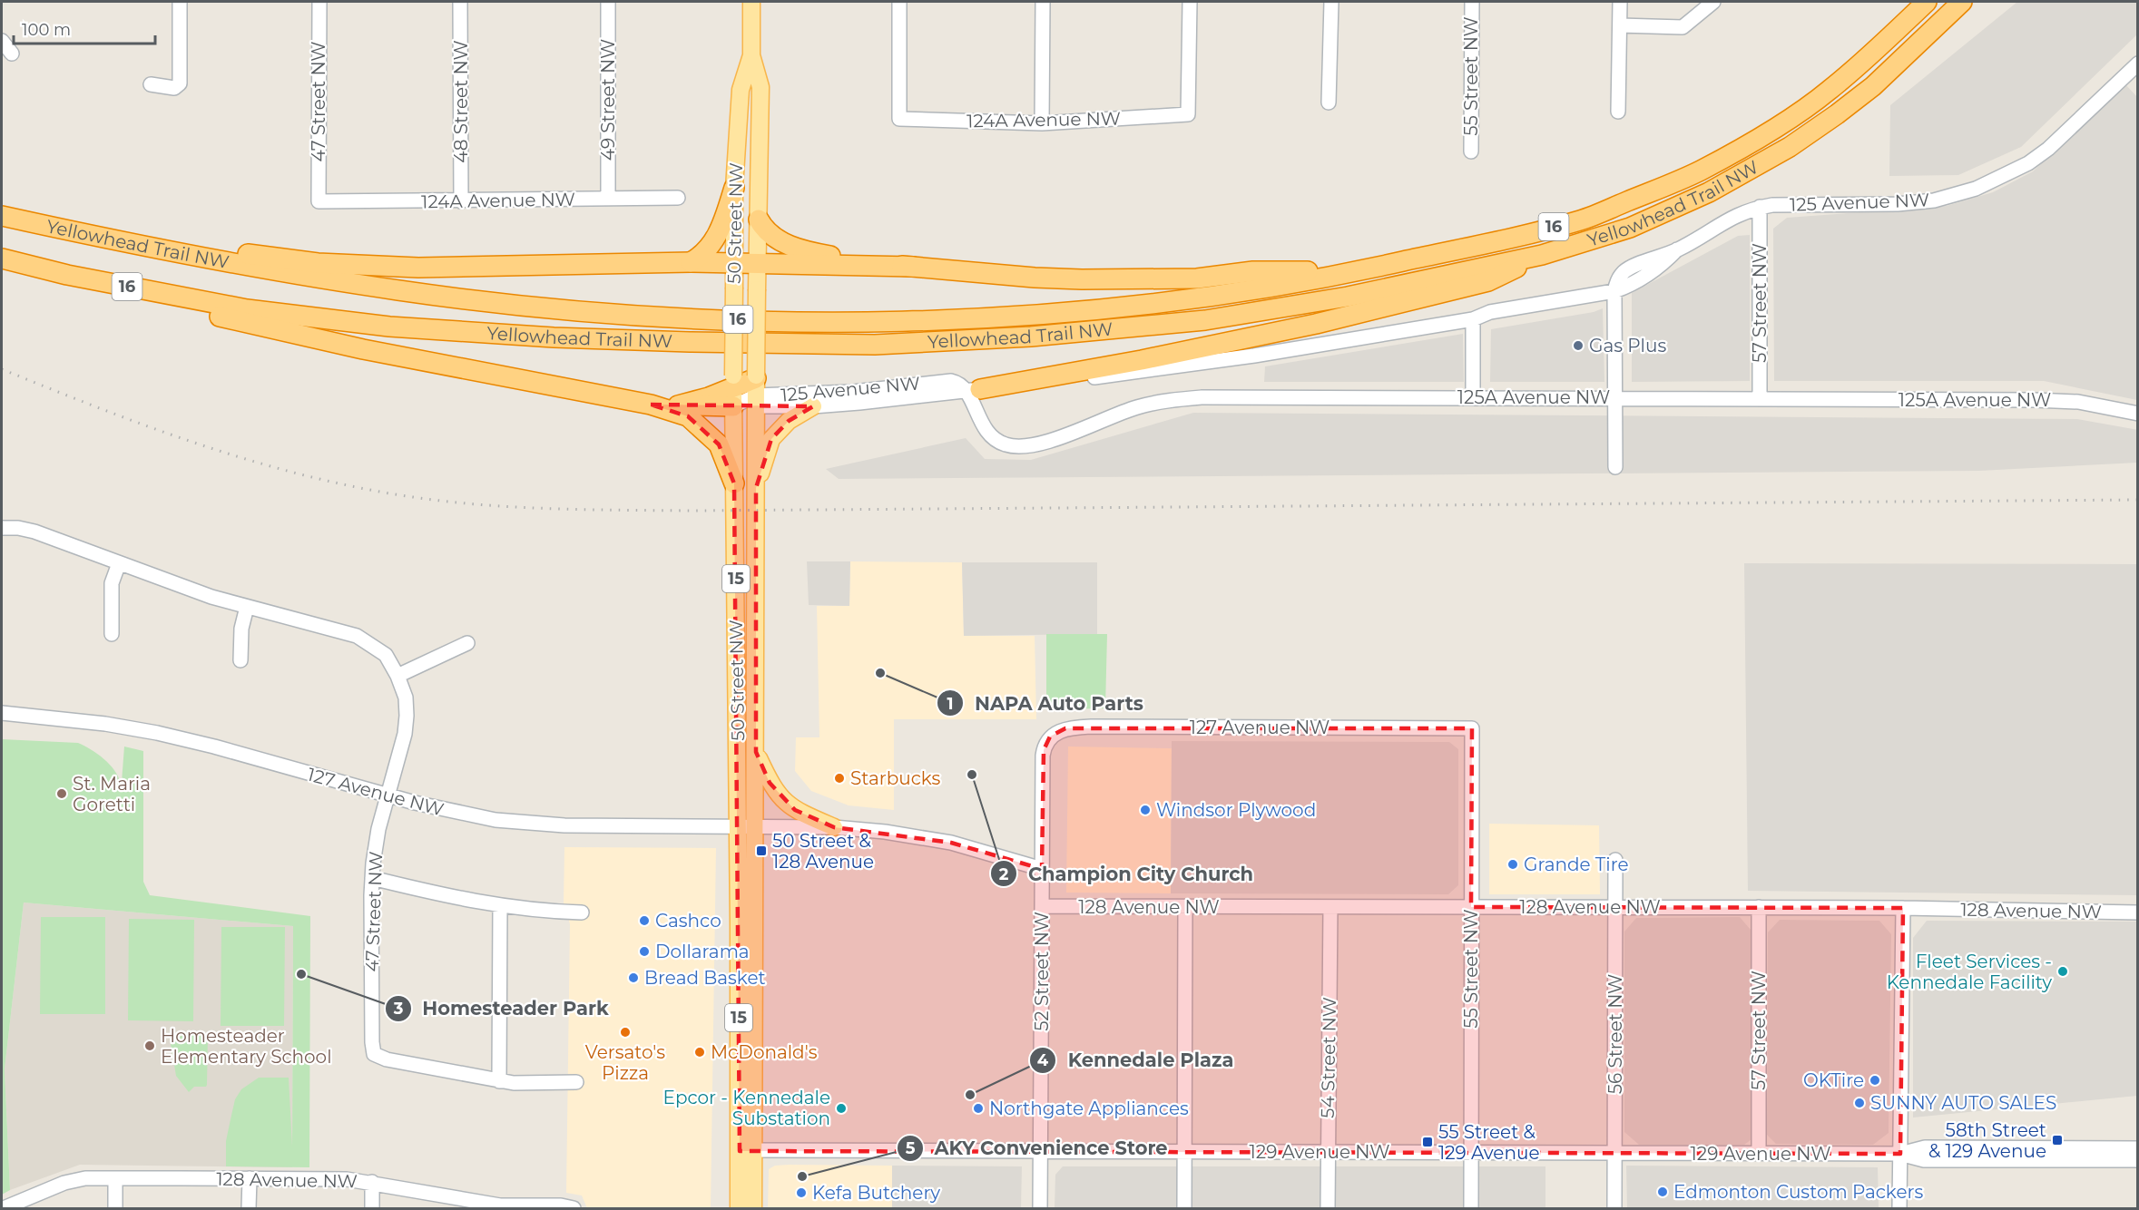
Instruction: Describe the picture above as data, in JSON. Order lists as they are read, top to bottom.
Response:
{
  "streets": {
    "highway": ["Yellowhead Trail NW", "16"],
    "main road": ["50 Street NW", "15"],
    "street": [
      "55 Street NW",
      "49 Street NW",
      "47 Street NW",
      "48 Street NW",
      "124A Avenue NW",
      "125 Avenue NW",
      "57 Street NW",
      "125A Avenue NW",
      "127 Avenue NW",
      "128 Avenue NW",
      "52 Street NW",
      "56 Street NW",
      "54 Street NW",
      "129 Avenue NW"
    ]
  },
  "crossings": [
    ["55 Street NW", "127 Avenue NW"],
    ["55 Street NW", "128 Avenue NW"],
    ["55 Street NW", "129 Avenue NW"],
    ["49 Street NW", "124A Avenue NW"],
    ["47 Street NW", "124A Avenue NW"],
    ["47 Street NW", "127 Avenue NW"],
    ["48 Street NW", "124A Avenue NW"],
    ["125 Avenue NW", "50 Street NW"],
    ["125 Avenue NW", "57 Street NW"],
    ["125 Avenue NW", "125A Avenue NW"],
    ["50 Street NW", "127 Avenue NW"],
    ["50 Street NW", "129 Avenue NW"],
    ["57 Street NW", "125A Avenue NW"],
    ["57 Street NW", "128 Avenue NW"],
    ["57 Street NW", "129 Avenue NW"],
    ["127 Avenue NW", "52 Street NW"],
    ["128 Avenue NW", "52 Street NW"],
    ["128 Avenue NW", "56 Street NW"],
    ["128 Avenue NW", "54 Street NW"],
    ["52 Street NW", "129 Avenue NW"],
    ["56 Street NW", "129 Avenue NW"],
    ["54 Street NW", "129 Avenue NW"]
  ],
  "places": {
    "other": [
      "Gas Plus",
      "NAPA Auto Parts",
      "Champion City Church",
      "Starbucks",
      "St. Maria Goretti",
      "Windsor Plywood",
      "Grande Tire",
      "Cashco",
      "Dollarama",
      "Fleet Services - Kennedale Facility",
      "Homesteader Park",
      "Bread Basket",
      "Versato's Pizza",
      "Homesteader Elementary School",
      "McDonald's",
      "OKTire",
      "Kennedale Plaza",
      "SUNNY AUTO SALES",
      "Epcor - Kennedale Substation",
      "Northgate Appliances",
      "AKY Convenience Store",
      "Edmonton Custom Packers",
      "Kefa Butchery"
    ],
    "transit": ["50 Street & 128 Avenue", "58th Street & 129 Avenue", "55 Street & 129 Avenue"]
  },
  "scale_bar": "100 m"
}
